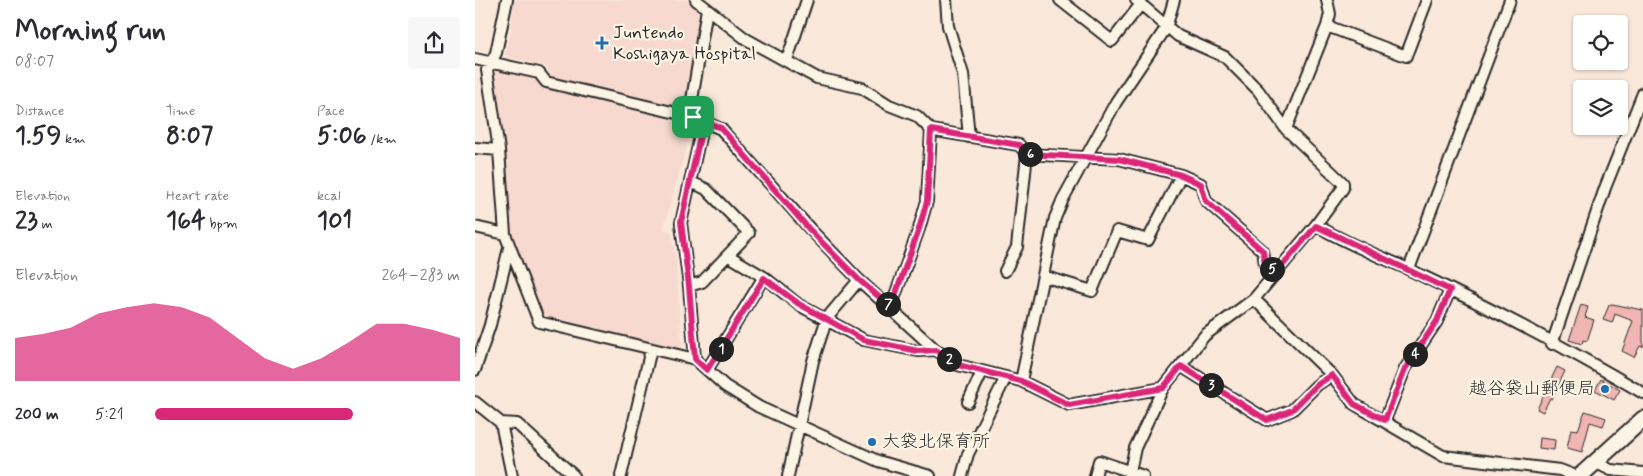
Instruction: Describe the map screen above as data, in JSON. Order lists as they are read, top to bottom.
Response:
{
  "places": {
    "health": ["Juntendo Koshigaya Hospital"],
    "other": ["越谷袋山郵便局", "大袋北保育所"]
  },
  "page": {
    "heading": ["Morning run", "08:07"],
    "stats": [
      ["Distance", "1.59 km"],
      ["Time", "8:07"],
      ["Pace", "5:06 /km"],
      ["Elevation", "23 m"],
      ["Heart rate", "164 bpm"],
      ["kcal", "101"]
    ],
    "pins": [
      "6",
      "5",
      "7",
      "1",
      "4",
      "2",
      "3"
    ],
    "chart": ["Elevation", "264–283 m"],
    "list": [
      {
        "name": "200 m",
        "note": "5:21"
      }
    ]
  }
}
